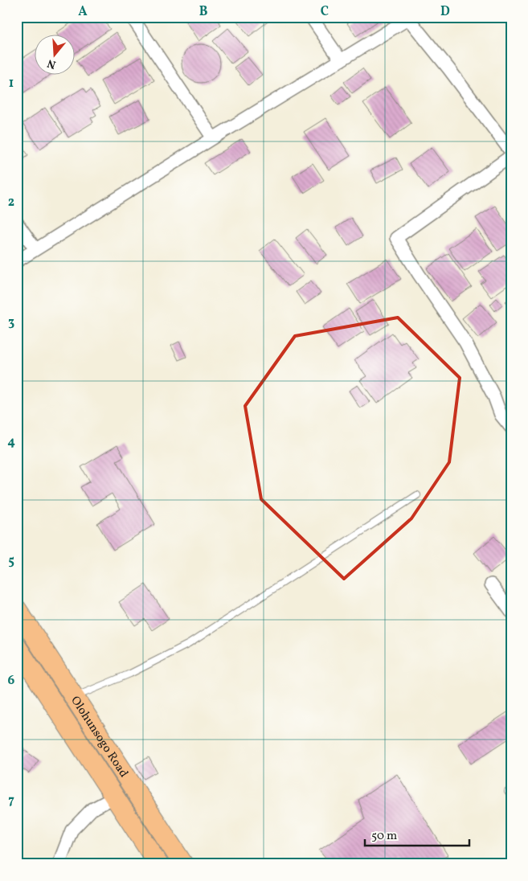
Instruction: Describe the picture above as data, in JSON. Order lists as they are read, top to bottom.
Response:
{
  "streets": {
    "main road": ["Olohunsogo Road"]
  },
  "scale_bar": "50 m",
  "north": "bottom",
  "grid": {
    "columns": [
      "A",
      "B",
      "C",
      "D"
    ],
    "rows": [
      "1",
      "2",
      "3",
      "4",
      "5",
      "6",
      "7"
    ]
  }
}
